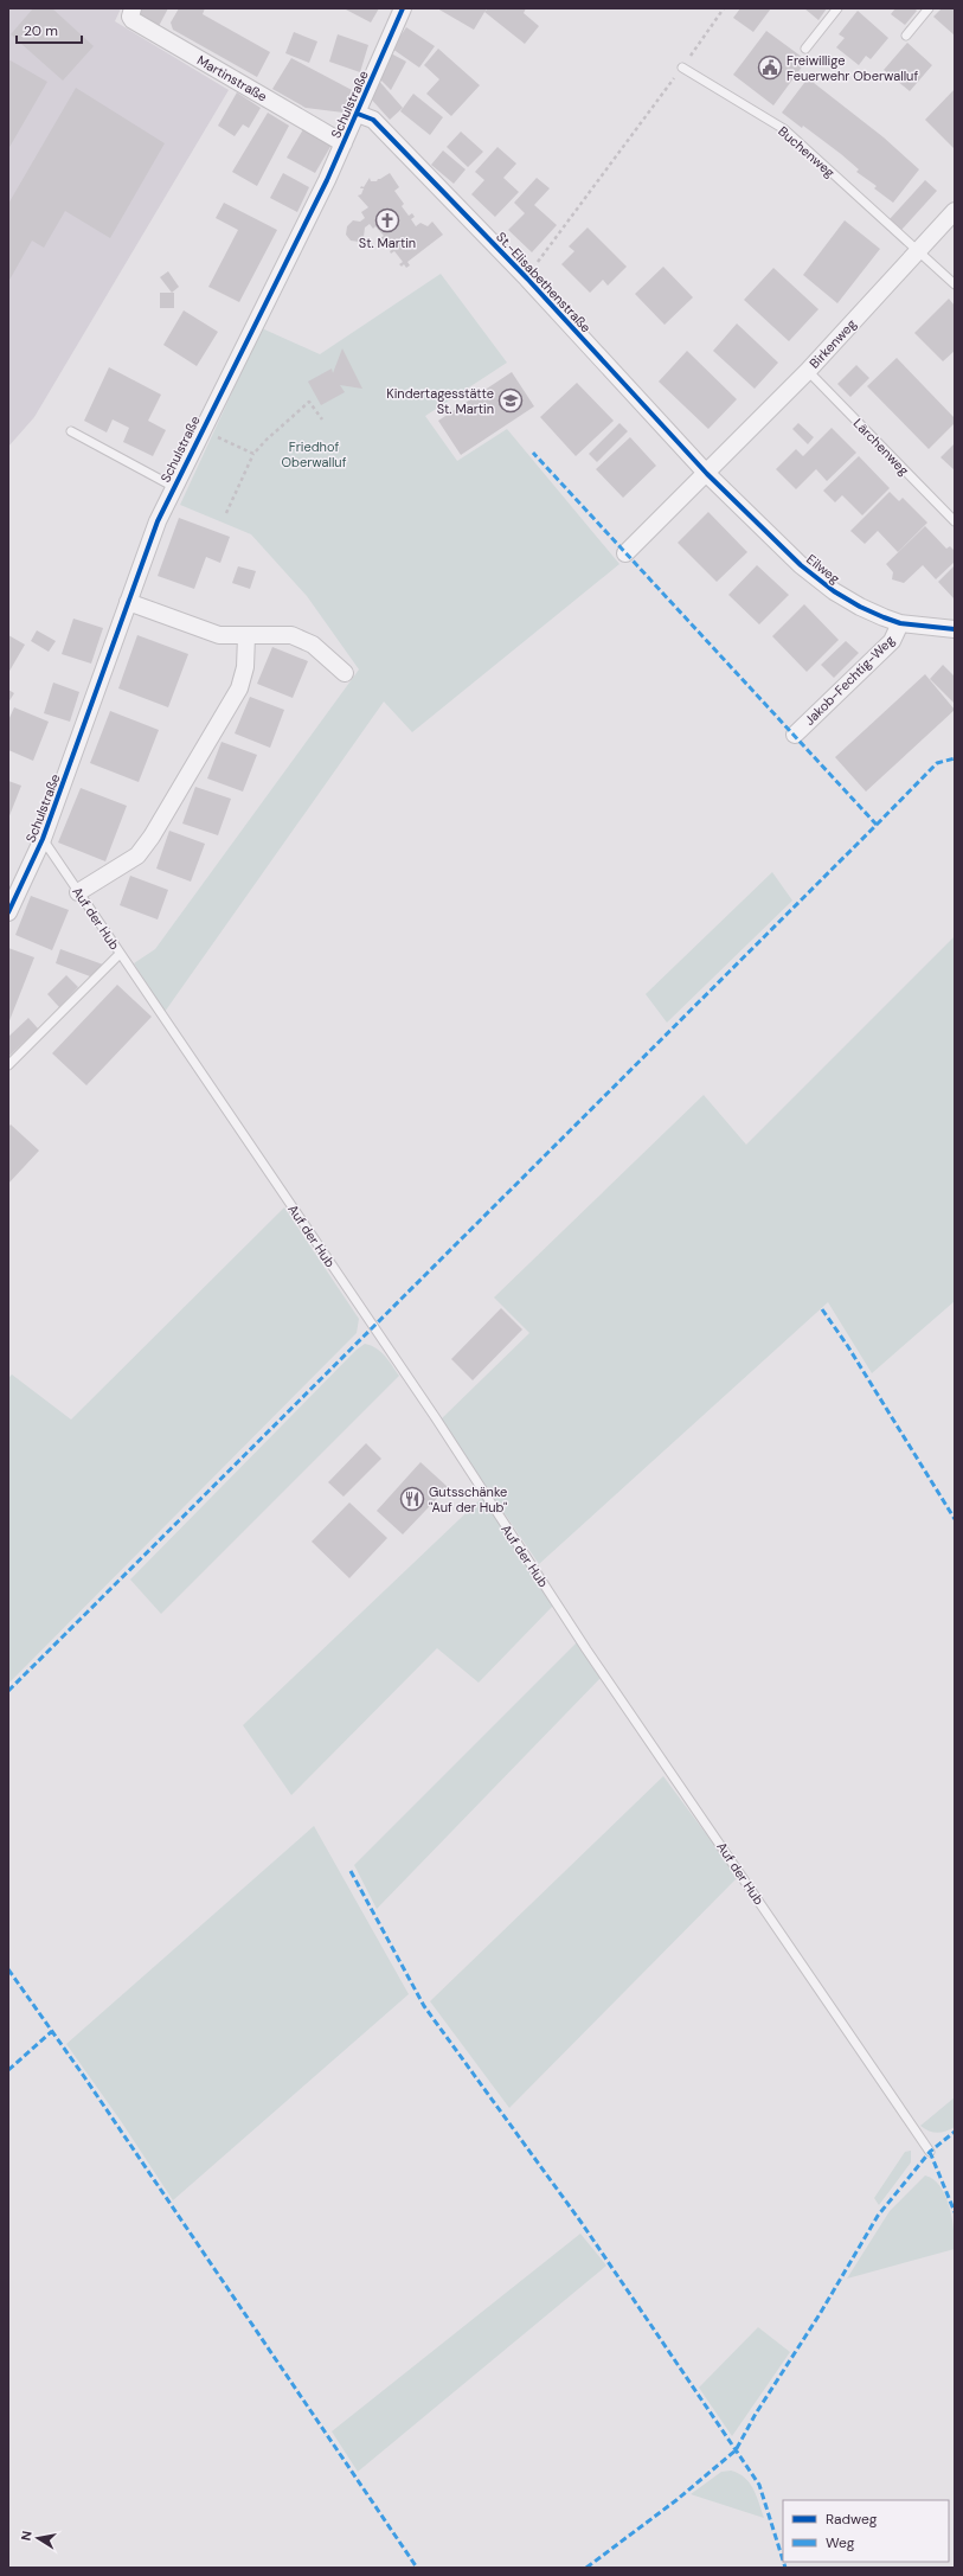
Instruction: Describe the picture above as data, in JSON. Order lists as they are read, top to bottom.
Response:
{
  "streets": {
    "street": [
      "Martinstraße",
      "Schulstraße",
      "St.-Elisabethenstraße",
      "Birkenweg",
      "Eilweg",
      "Jakob-Fechtig-Weg"
    ],
    "lane": ["Buchenweg", "Lärchenweg", "Auf der Hub"]
  },
  "crossings": [
    ["Martinstraße", "Schulstraße"],
    ["Schulstraße", "St.-Elisabethenstraße"],
    ["Schulstraße", "Auf der Hub"],
    ["Buchenweg", "Birkenweg"],
    ["St.-Elisabethenstraße", "Birkenweg"],
    ["St.-Elisabethenstraße", "Eilweg"],
    ["Birkenweg", "Lärchenweg"],
    ["Birkenweg", "Eilweg"],
    ["Eilweg", "Jakob-Fechtig-Weg"]
  ],
  "parks": ["Friedhof Oberwalluf"],
  "places": {
    "public building": ["Freiwillige Feuerwehr Oberwalluf"],
    "church": ["St. Martin"],
    "school or university": ["Kindertagesstätte St. Martin"],
    "restaurant": ["Gutsschänke \"Auf der Hub\""]
  },
  "legend": ["Radweg", "Weg"],
  "scale_bar": "20 m",
  "north": "left"
}
